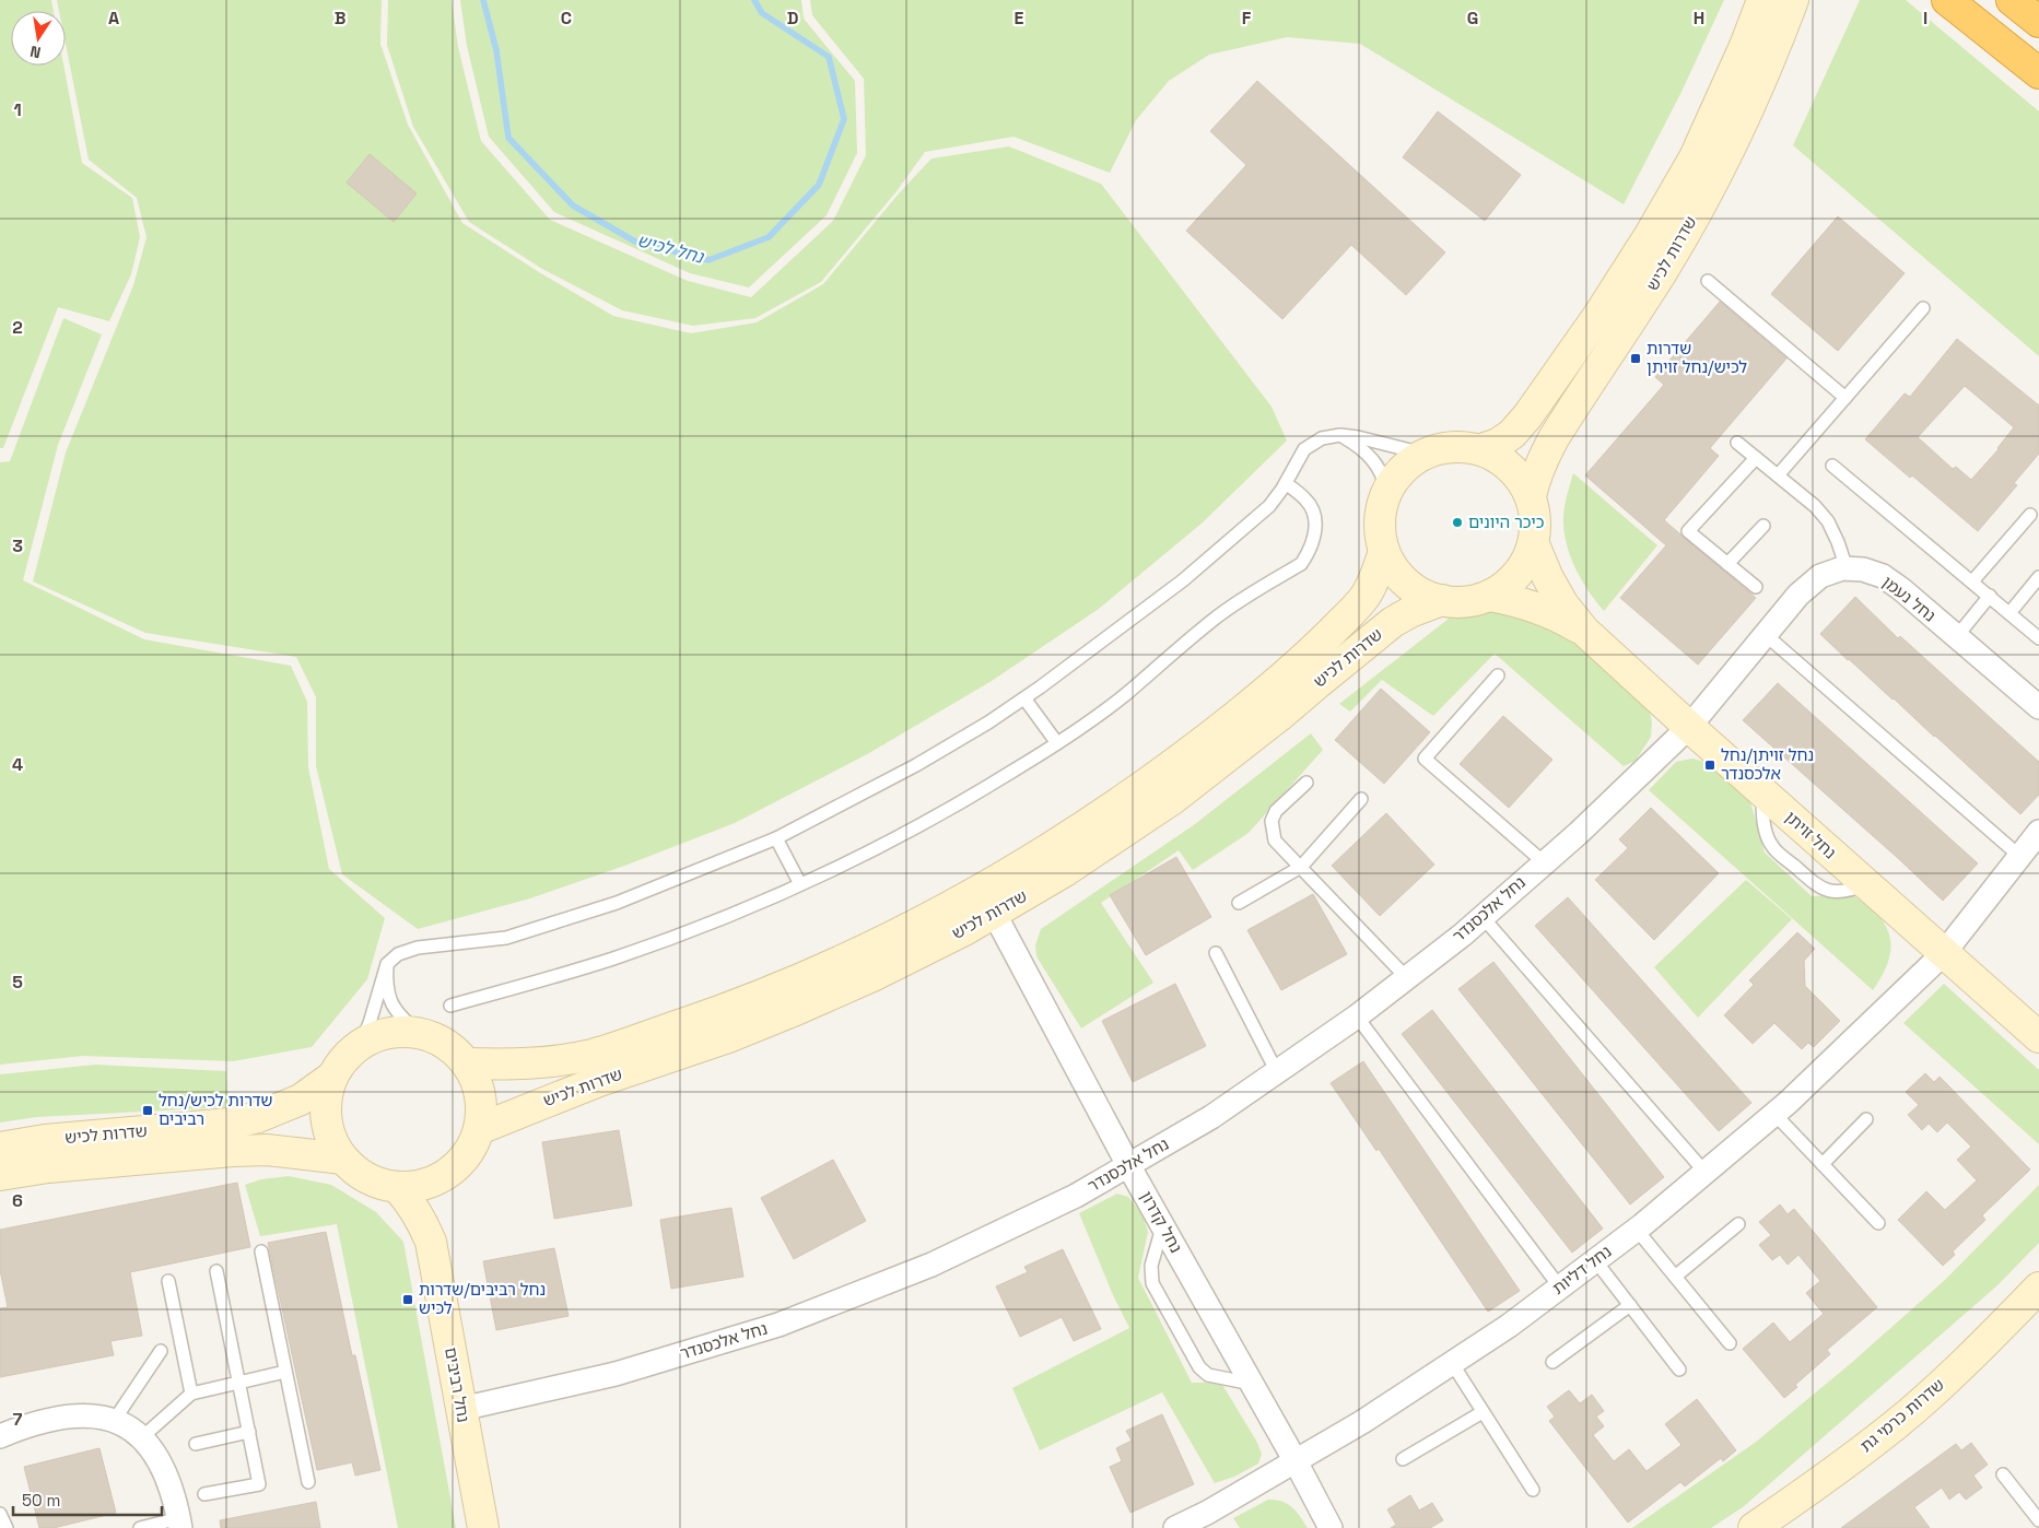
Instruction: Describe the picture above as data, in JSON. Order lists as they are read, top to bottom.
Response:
{
  "streets": {
    "street": [
      "שדרות לכיש",
      "נחל נעמן",
      "נחל זויתן",
      "נחל אלכסנדר",
      "נחל קדרון",
      "נחל דליות",
      "נחל רביבים",
      "שדרות כרמי גת"
    ]
  },
  "crossings": [
    ["שדרות לכיש", "נחל זויתן"],
    ["שדרות לכיש", "נחל קדרון"],
    ["שדרות לכיש", "נחל רביבים"],
    ["נחל נעמן", "נחל זויתן"],
    ["נחל נעמן", "נחל אלכסנדר"],
    ["נחל זויתן", "נחל אלכסנדר"],
    ["נחל זויתן", "נחל דליות"],
    ["נחל אלכסנדר", "נחל קדרון"],
    ["נחל אלכסנדר", "נחל רביבים"],
    ["נחל קדרון", "נחל דליות"]
  ],
  "water": ["נחל לכיש"],
  "places": {
    "transit": [
      "שדרות לכיש/נחל זויתן",
      "נחל זויתן/נחל אלכסנדר",
      "שדרות לכיש/נחל רביבים",
      "נחל רביבים/שדרות לכיש"
    ],
    "other": ["כיכר היונים"]
  },
  "scale_bar": "50 m",
  "north": "bottom",
  "grid": {
    "columns": [
      "A",
      "B",
      "C",
      "D",
      "E",
      "F",
      "G",
      "H",
      "I"
    ],
    "rows": [
      "1",
      "2",
      "3",
      "4",
      "5",
      "6",
      "7"
    ]
  }
}
